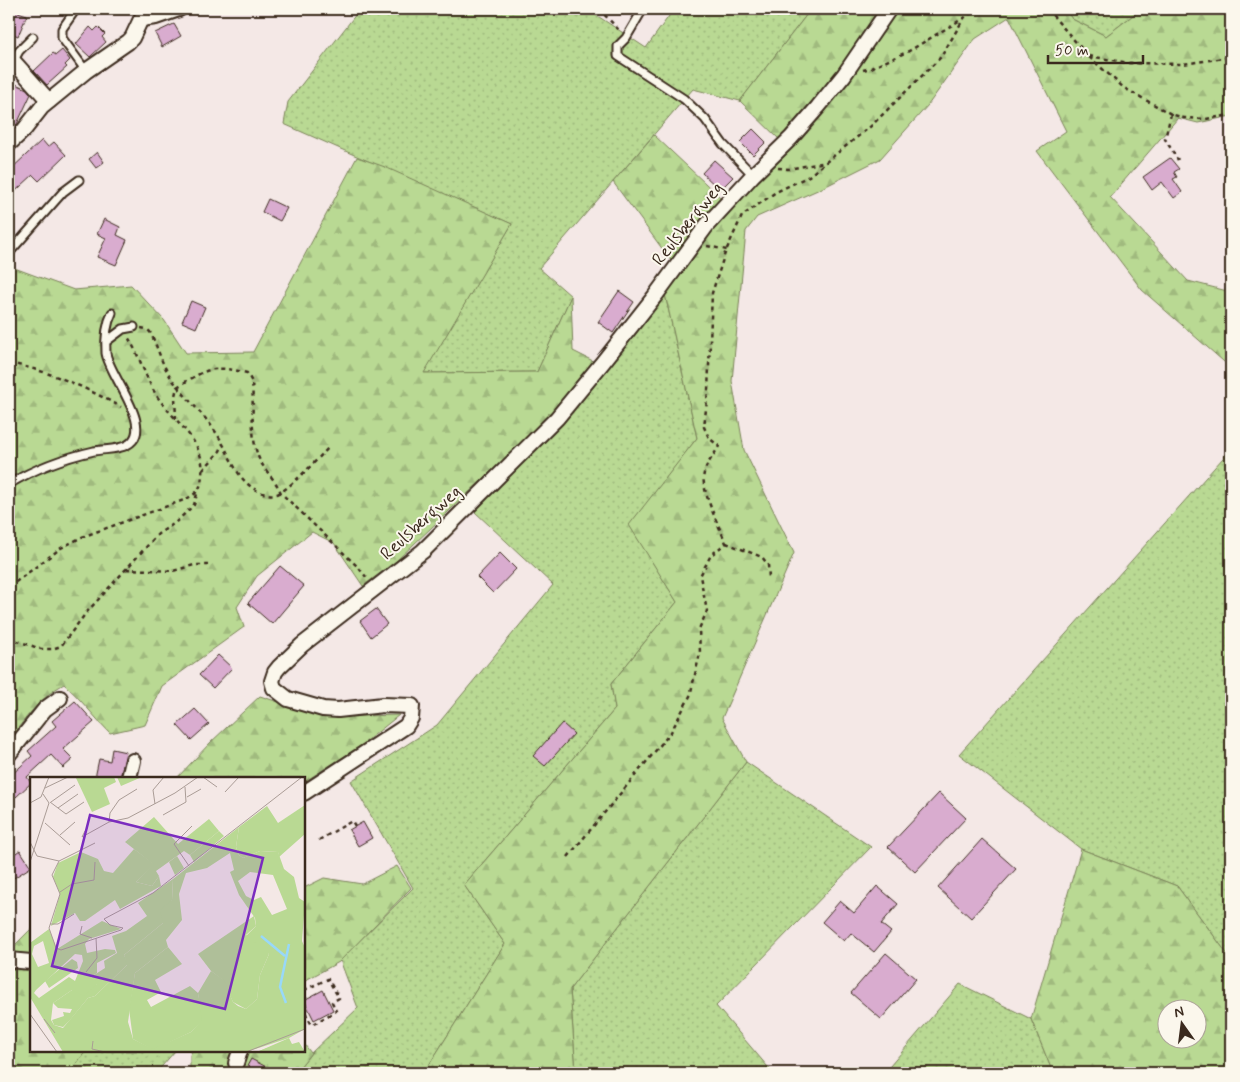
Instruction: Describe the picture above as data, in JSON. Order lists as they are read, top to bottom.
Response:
{
  "streets": {
    "street": ["Reulsbergweg"]
  },
  "scale_bar": "50 m",
  "north": "top"
}
